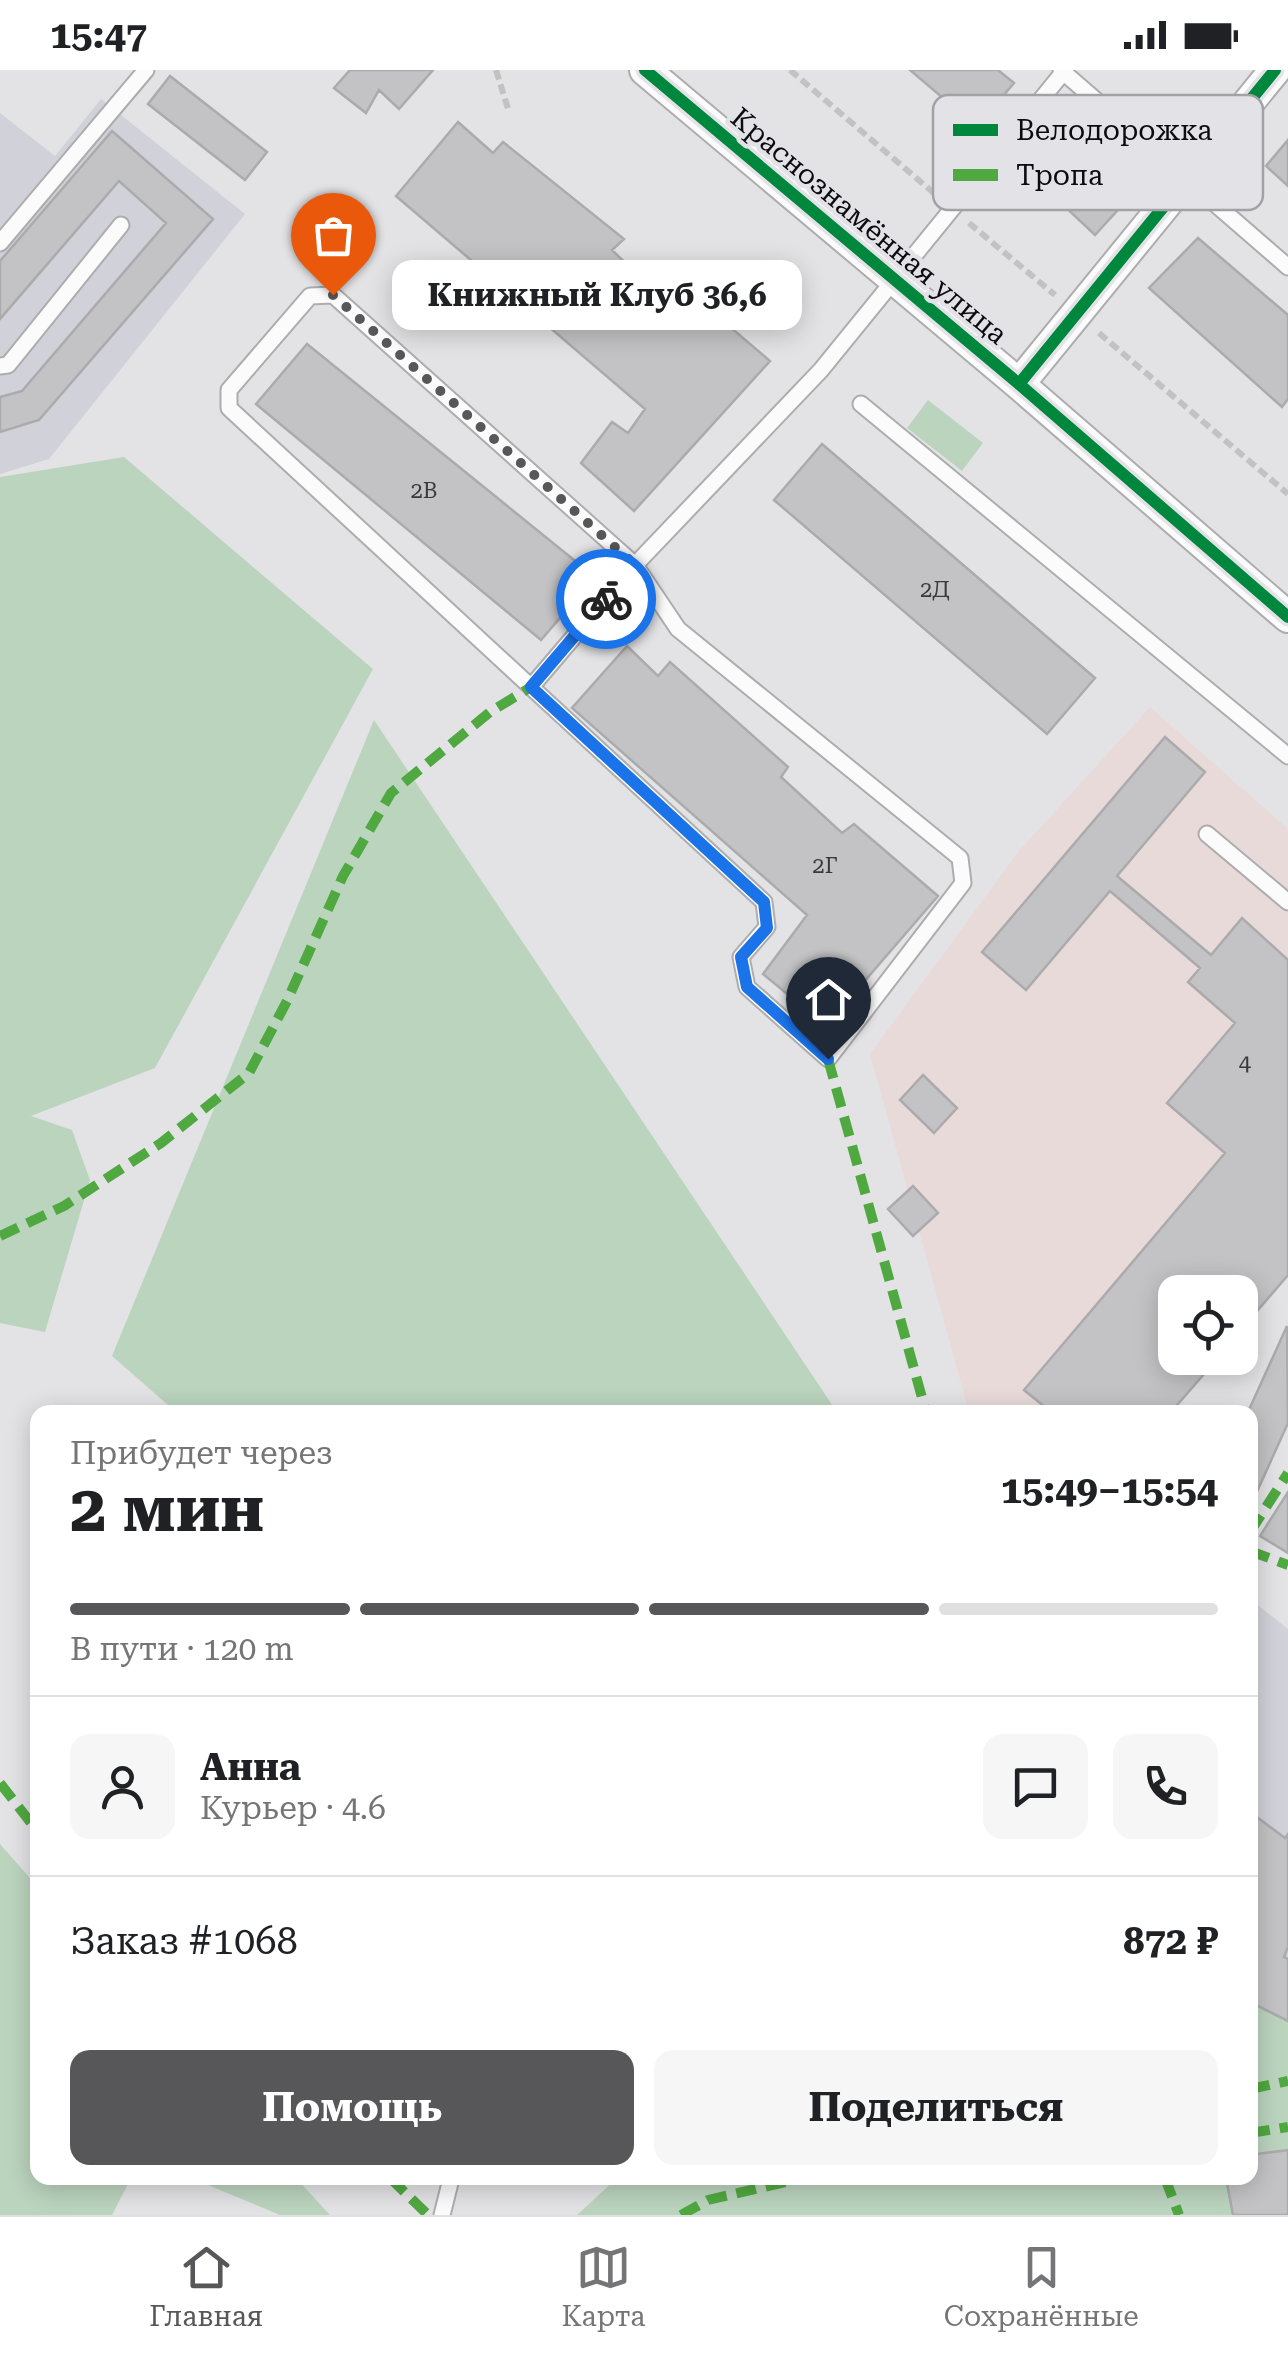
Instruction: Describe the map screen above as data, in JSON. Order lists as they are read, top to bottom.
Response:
{
  "streets": {
    "street": ["Краснознамённая улица"]
  },
  "places": ["Книжный Клуб 36,6"],
  "house_numbers": [
    "2В",
    "2Д",
    "2Г",
    "4"
  ],
  "legend": ["Велодорожка", "Тропа"],
  "page": {
    "status": "15:47",
    "bubble": "Книжный Клуб 36,6",
    "heading": ["2 мин", "Прибудет через", "15:49–15:54"],
    "panel": [
      "Анна",
      "Курьер · 4.6",
      "Заказ #1068",
      "872 ₽"
    ],
    "bar": "В пути · 120 m",
    "buttons": ["Помощь", "Поделиться"],
    "tabs": ["Главная", "Карта", "Сохранённые"]
  }
}
